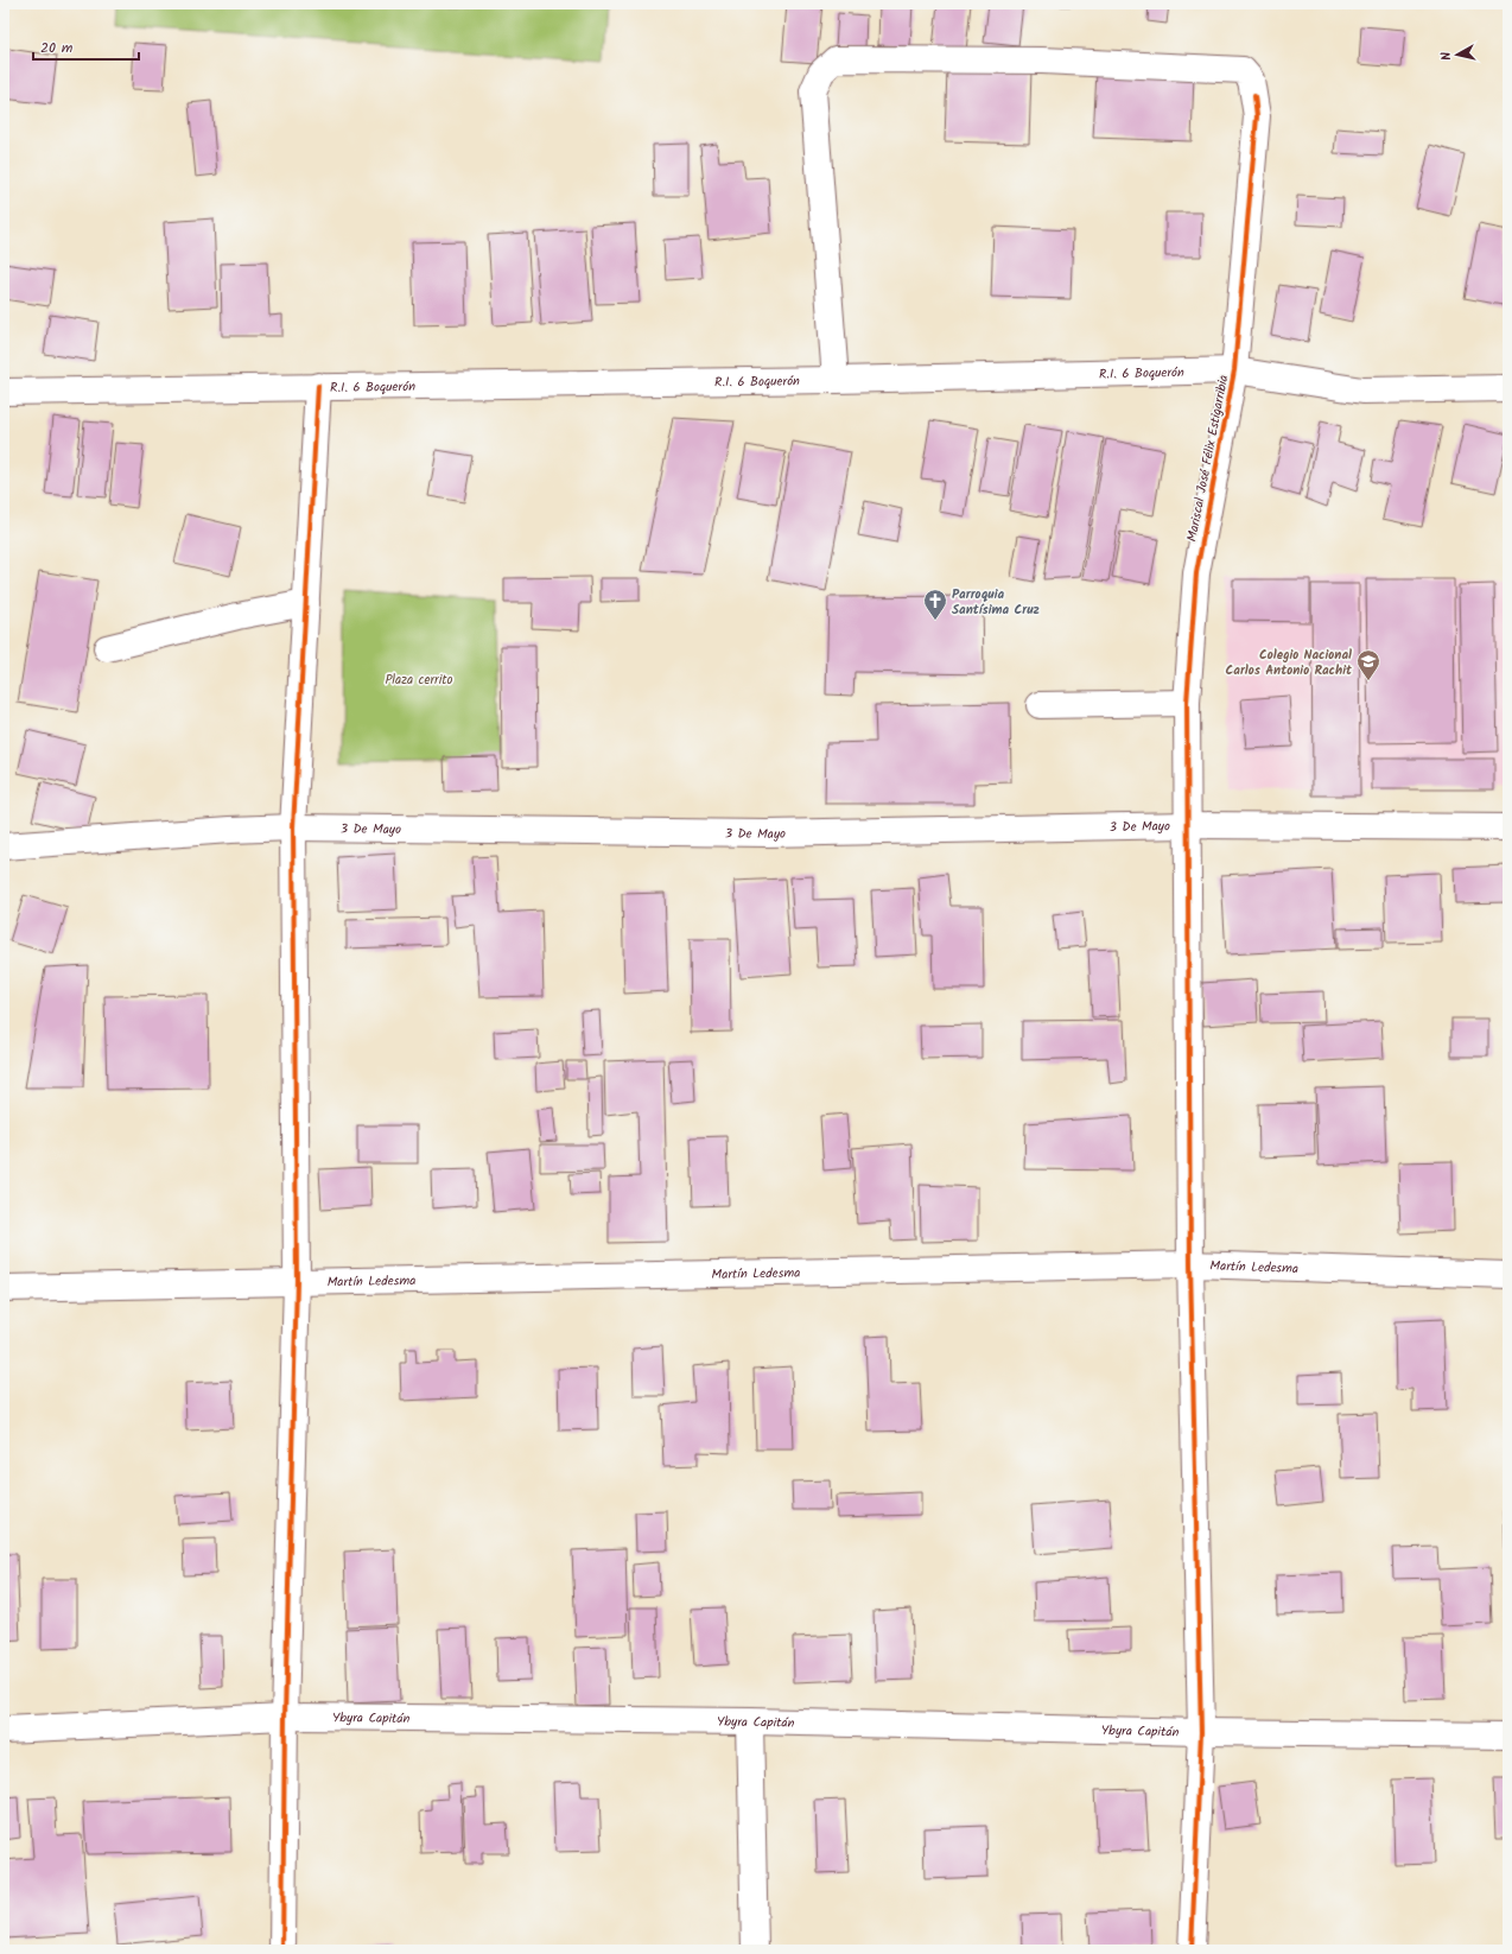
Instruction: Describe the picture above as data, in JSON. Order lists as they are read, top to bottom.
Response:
{
  "streets": {
    "street": [
      "R.I. 6 Boquerón",
      "Mariscal José Félix Estigarribia",
      "3 De Mayo",
      "Martín Ledesma",
      "Ybyra Capitán"
    ]
  },
  "crossings": [
    ["R.I. 6 Boquerón", "Mariscal José Félix Estigarribia"],
    ["Mariscal José Félix Estigarribia", "3 De Mayo"],
    ["Mariscal José Félix Estigarribia", "Martín Ledesma"],
    ["Mariscal José Félix Estigarribia", "Ybyra Capitán"]
  ],
  "parks": ["Plaza cerrito"],
  "places": {
    "church": ["Parroquia Santísima Cruz"],
    "school or university": ["Colegio Nacional Carlos Antonio Rachit"]
  },
  "scale_bar": "20 m",
  "north": "left"
}
